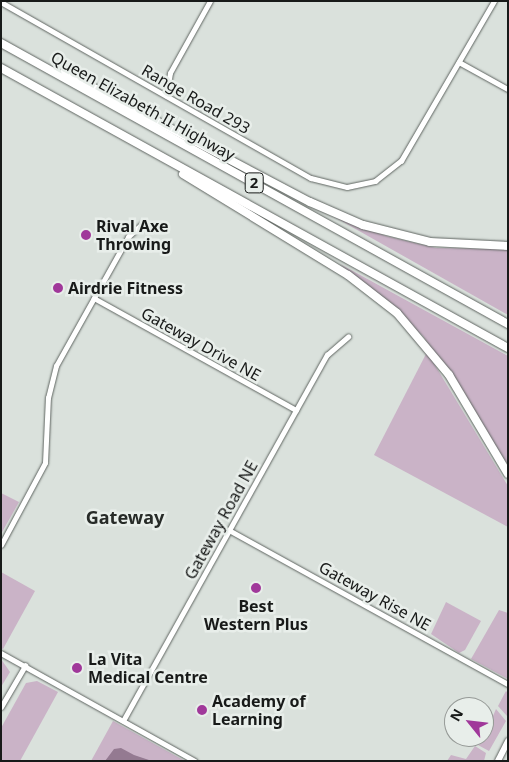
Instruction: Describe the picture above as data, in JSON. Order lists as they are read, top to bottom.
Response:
{
  "streets": {
    "highway": ["Queen Elizabeth II Highway", "2"],
    "street": [
      "Range Road 293",
      "Gateway Drive NE",
      "Gateway Road NE",
      "Gateway Rise NE"
    ]
  },
  "crossings": [
    ["Gateway Drive NE", "Gateway Road NE"],
    ["Gateway Road NE", "Gateway Rise NE"]
  ],
  "districts": ["Gateway"],
  "places": [
    "Rival Axe Throwing",
    "Airdrie Fitness",
    "Best Western Plus",
    "La Vita Medical Centre",
    "Academy of Learning"
  ],
  "north": "top left"
}
